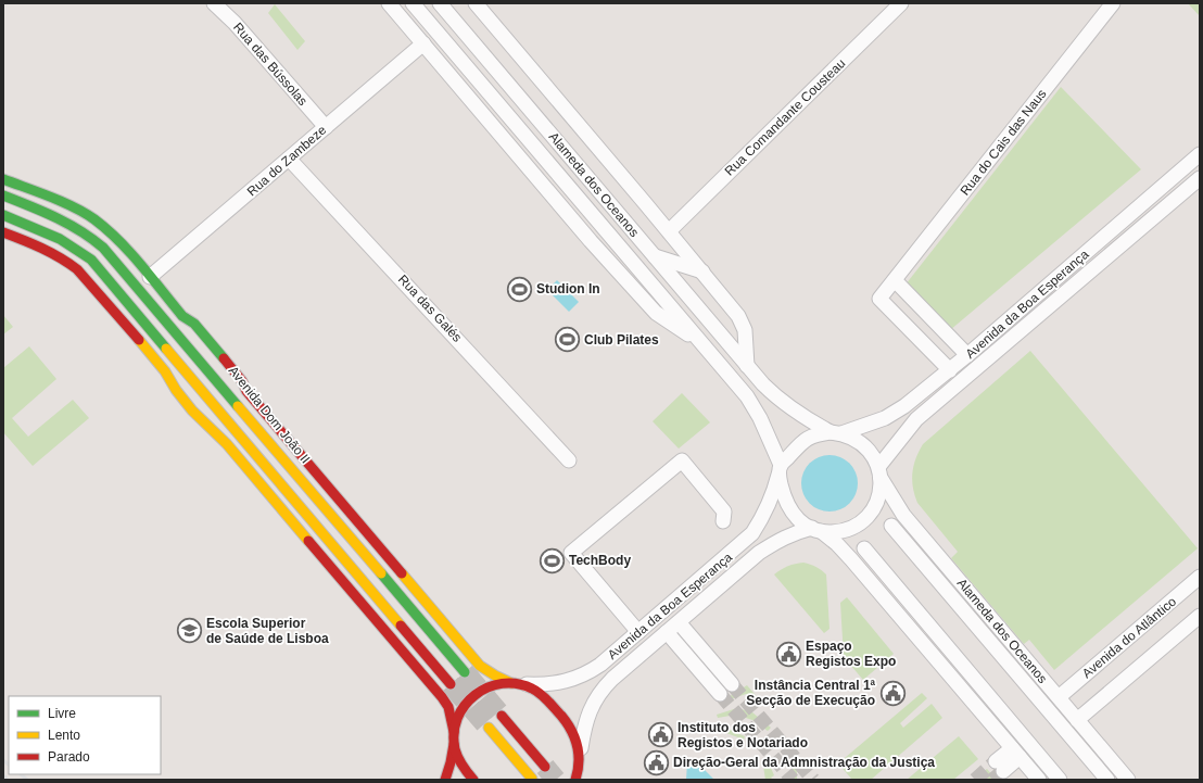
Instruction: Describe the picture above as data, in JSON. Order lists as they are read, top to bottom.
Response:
{
  "streets": {
    "main road": ["Avenida Dom João II"],
    "street": [
      "Rua das Bússolas",
      "Rua Comandante Cousteau",
      "Rua do Cais das Naus",
      "Rua do Zambeze",
      "Alameda dos Oceanos",
      "Avenida da Boa Esperança",
      "Rua das Galés",
      "Avenida do Atlântico"
    ]
  },
  "crossings": [
    ["Rua das Bússolas", "Rua do Zambeze"],
    ["Rua Comandante Cousteau", "Alameda dos Oceanos"],
    ["Rua do Cais das Naus", "Avenida da Boa Esperança"],
    ["Rua do Zambeze", "Alameda dos Oceanos"],
    ["Rua do Zambeze", "Rua das Galés"],
    ["Rua do Zambeze", "Avenida Dom João II"],
    ["Alameda dos Oceanos", "Avenida da Boa Esperança"],
    ["Alameda dos Oceanos", "Avenida do Atlântico"],
    ["Avenida da Boa Esperança", "Avenida Dom João II"]
  ],
  "places": {
    "sports": ["Studion In", "Club Pilates", "TechBody"],
    "school or university": ["Escola Superior de Saúde de Lisboa"],
    "public building": [
      "Espaço Registos Expo",
      "Instância Central 1ª Secção de Execução",
      "Instituto dos Registos e Notariado",
      "Direção-Geral da Admnistração da Justiça"
    ]
  },
  "legend": ["Livre", "Lento", "Parado"]
}
